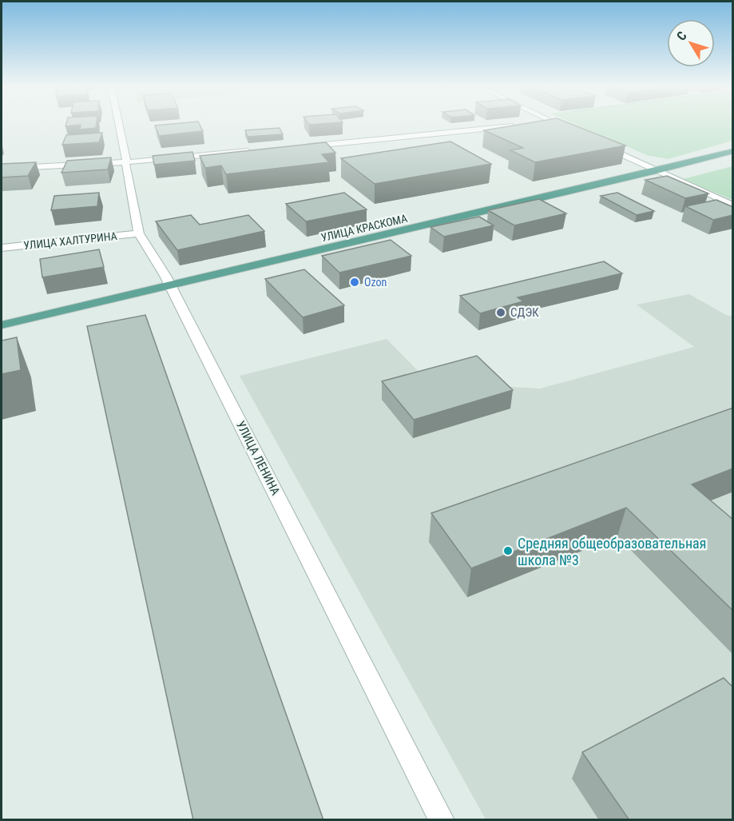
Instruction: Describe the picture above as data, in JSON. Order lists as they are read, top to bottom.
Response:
{
  "streets": {
    "main road": ["УЛИЦА КРАСКОМА"],
    "street": ["УЛИЦА ХАЛТУРИНА", "УЛИЦА ЛЕНИНА"]
  },
  "crossings": [
    ["УЛИЦА КРАСКОМА", "УЛИЦА ЛЕНИНА"],
    ["УЛИЦА ХАЛТУРИНА", "УЛИЦА ЛЕНИНА"]
  ],
  "places": ["Ozon", "СДЭК", "Средняя общеобразовательная школа №3"],
  "north": "top left"
}
